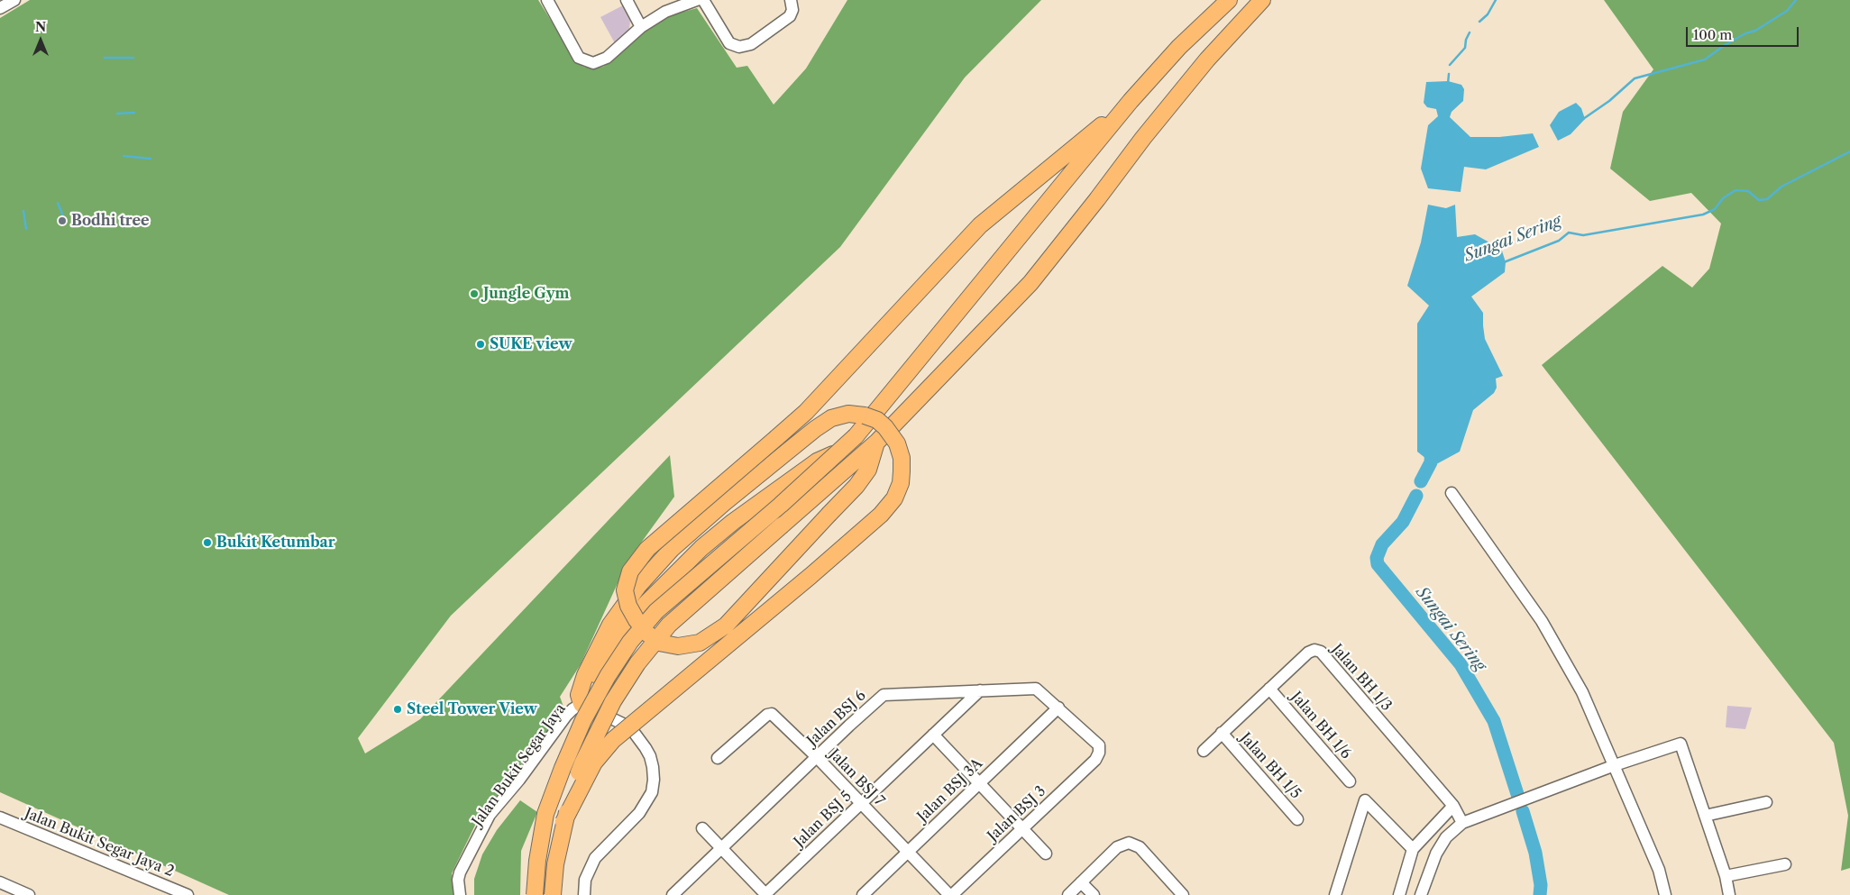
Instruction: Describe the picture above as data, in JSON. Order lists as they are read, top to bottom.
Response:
{
  "streets": {
    "street": [
      "Jalan BH 1/3",
      "Jalan BSJ 6",
      "Jalan BH 1/6",
      "Jalan Bukit Segar Jaya",
      "Jalan BH 1/5",
      "Jalan BSJ 7",
      "Jalan BSJ 3A",
      "Jalan BSJ 3",
      "Jalan BSJ 5",
      "Jalan Bukit Segar Jaya 2"
    ]
  },
  "crossings": [
    ["Jalan BH 1/3", "Jalan BH 1/6"],
    ["Jalan BH 1/3", "Jalan BH 1/5"],
    ["Jalan BSJ 6", "Jalan BSJ 7"],
    ["Jalan BSJ 6", "Jalan BSJ 3A"],
    ["Jalan BSJ 6", "Jalan BSJ 3"],
    ["Jalan BSJ 6", "Jalan BSJ 5"],
    ["Jalan BSJ 7", "Jalan BSJ 3A"],
    ["Jalan BSJ 7", "Jalan BSJ 3"],
    ["Jalan BSJ 7", "Jalan BSJ 5"]
  ],
  "water": ["Sungai Sering"],
  "places": [
    "Bodhi tree",
    "Jungle Gym",
    "SUKE view",
    "Bukit Ketumbar",
    "Steel Tower View"
  ],
  "scale_bar": "100 m",
  "north": "top"
}
